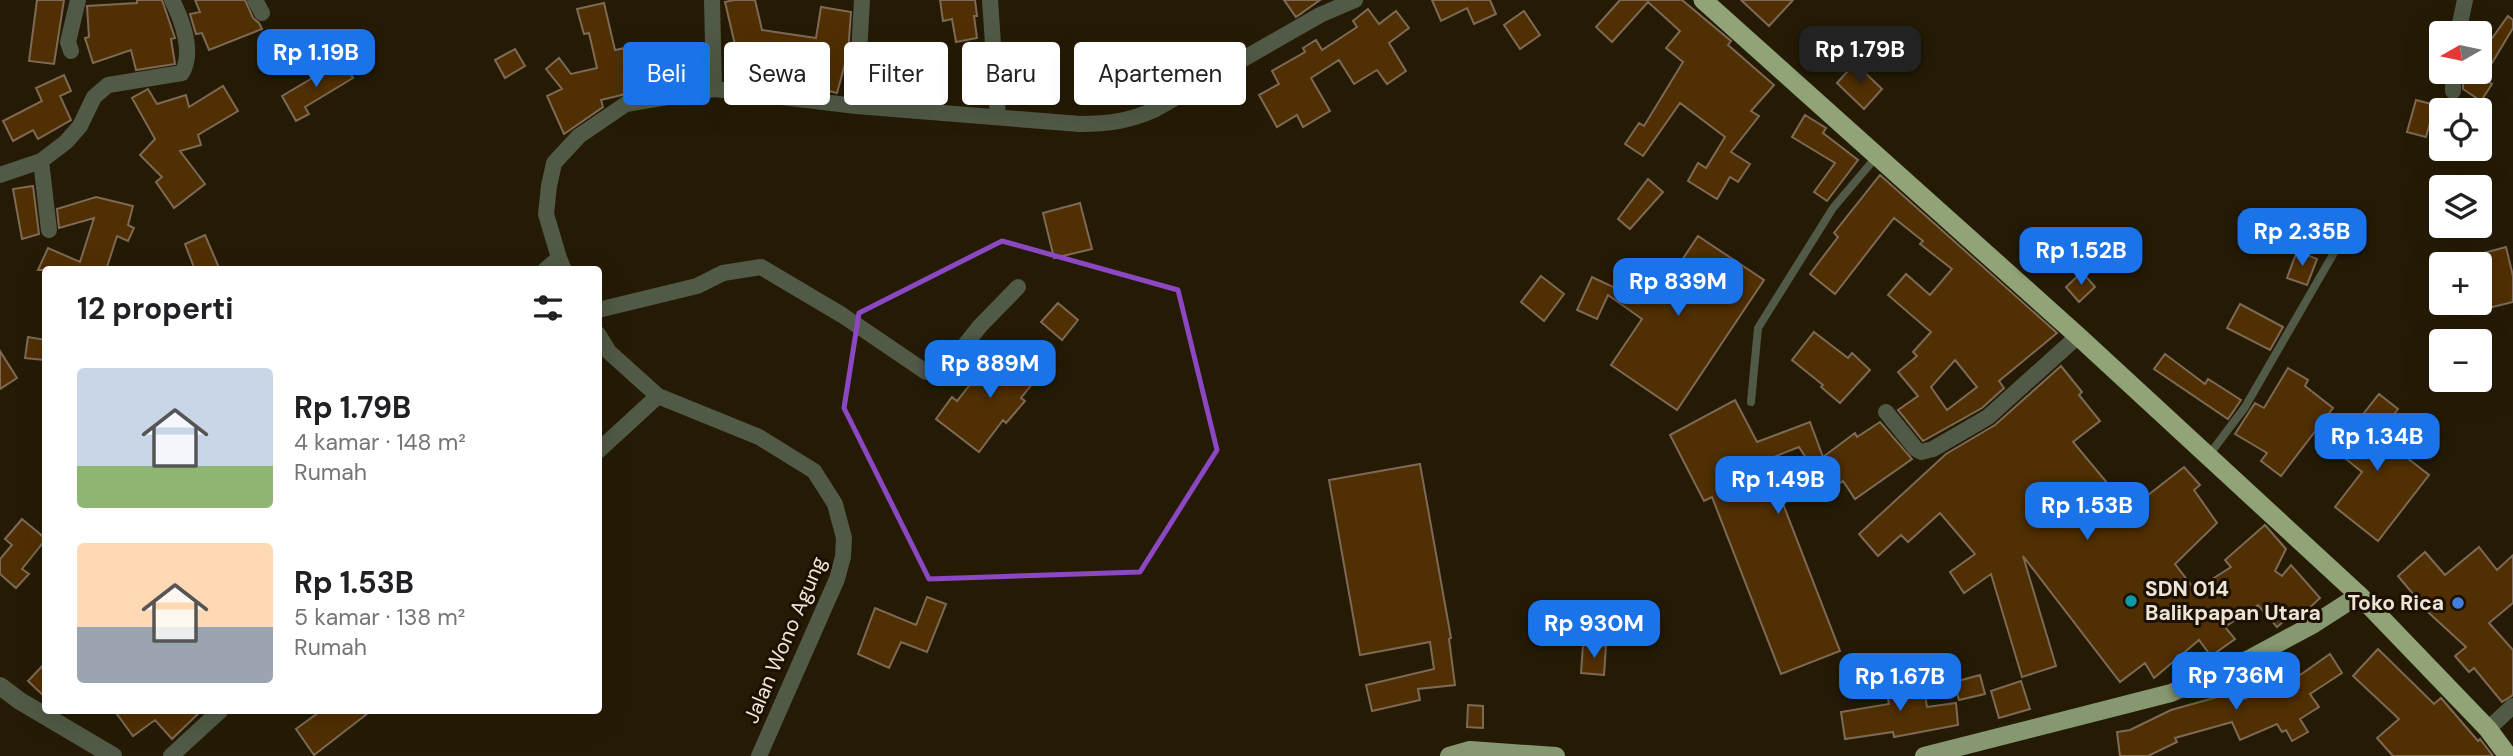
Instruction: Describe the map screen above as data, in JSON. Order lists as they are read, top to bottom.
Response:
{
  "streets": {
    "street": ["Jalan Wono Agung"]
  },
  "places": ["SDN 014 Balikpapan Utara", "Toko Rica"],
  "north": "left",
  "page": {
    "map_buttons": ["+", "−"],
    "price": [
      "Rp 1.79B",
      "Rp 1.19B",
      "Rp 2.35B",
      "Rp 1.52B",
      "Rp 839M",
      "Rp 889M",
      "Rp 1.34B",
      "Rp 1.49B",
      "Rp 1.53B",
      "Rp 930M",
      "Rp 736M",
      "Rp 1.67B"
    ],
    "chip": [
      "Beli",
      "Sewa",
      "Filter",
      "Baru",
      "Apartemen"
    ],
    "heading": "12 properti",
    "list": [
      {
        "name": "Rp 1.79B",
        "note": "4 kamar · 148 m² · Rumah"
      },
      {
        "name": "Rp 1.53B",
        "note": "5 kamar · 138 m² · Rumah"
      }
    ]
  }
}
